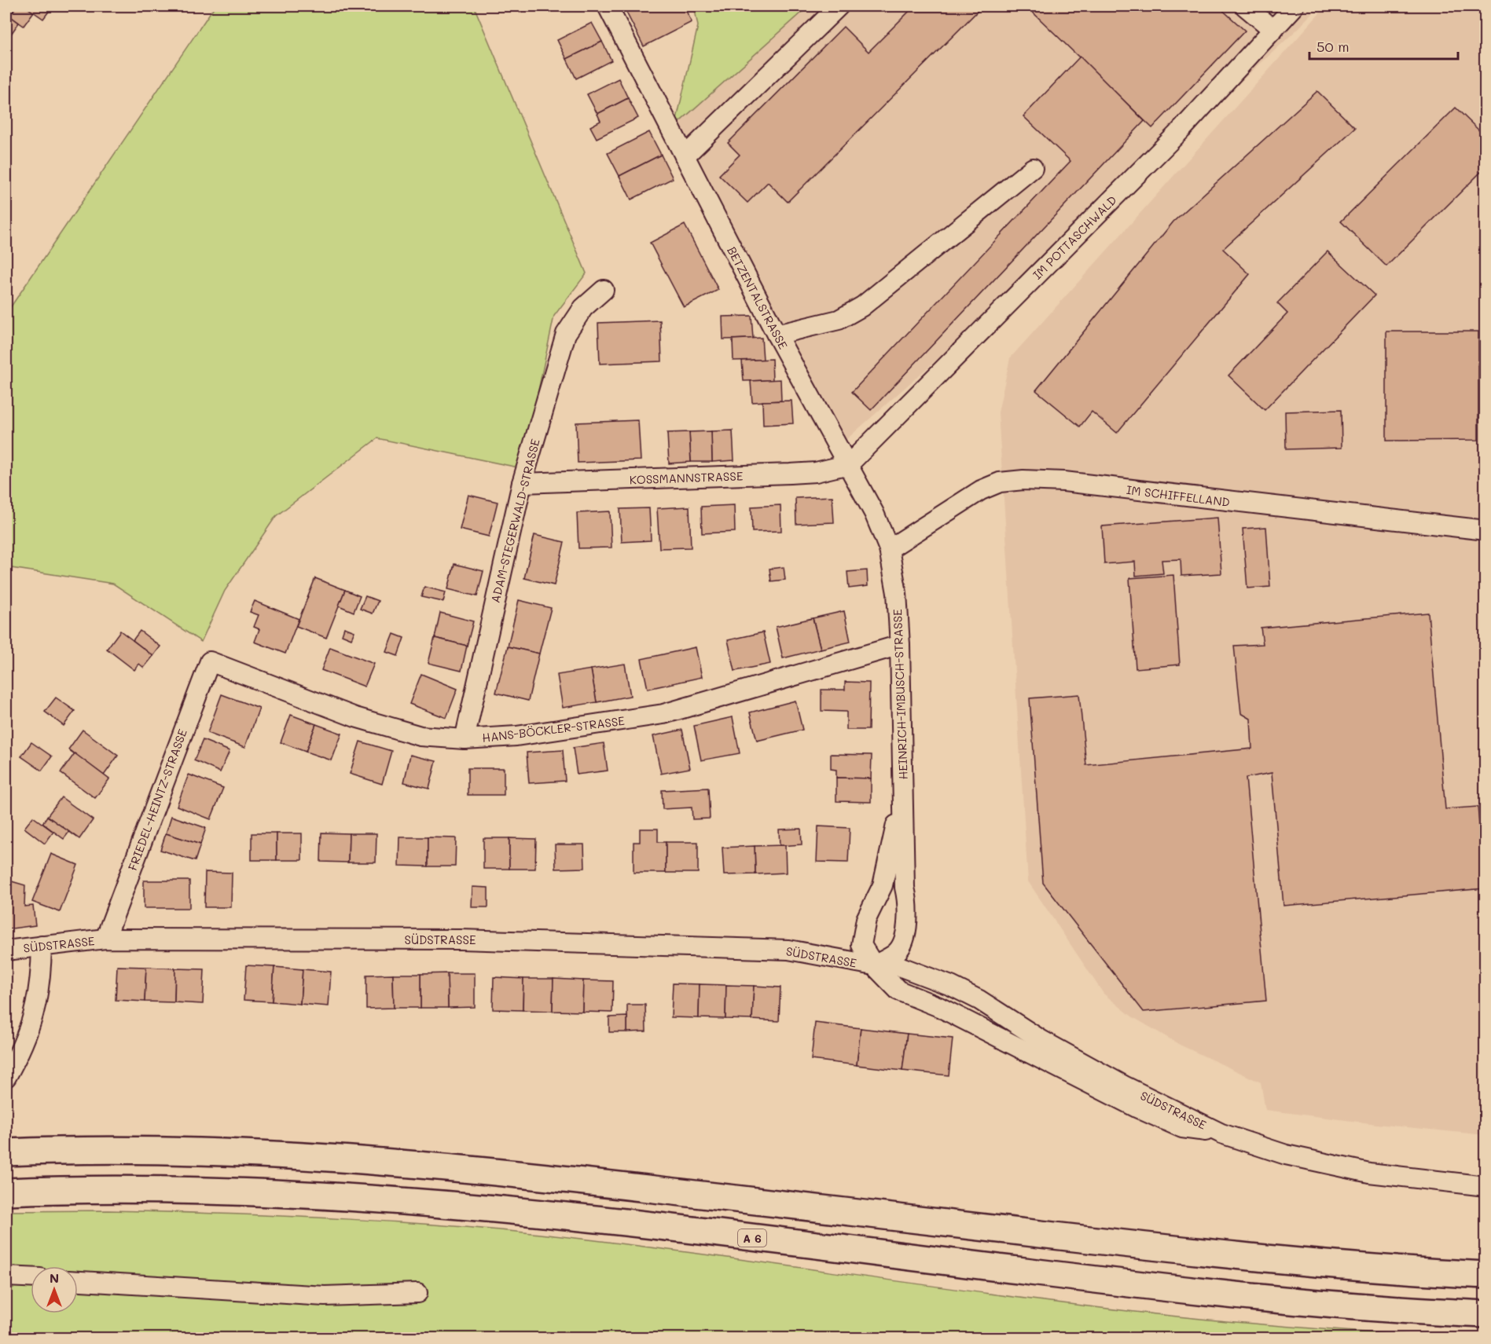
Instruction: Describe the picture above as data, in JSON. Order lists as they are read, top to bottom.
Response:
{
  "streets": {
    "highway": ["A 6"],
    "street": [
      "IM POTTASCHWALD",
      "BETZENTALSTRASSE",
      "KOSSMANNSTRASSE",
      "IM SCHIFFELLAND",
      "ADAM-STEGERWALD-STRASSE",
      "HEINRICH-IMBUSCH-STRASSE",
      "HANS-BÖCKLER-STRASSE",
      "FRIEDEL-HEINTZ-STRASSE",
      "SÜDSTRASSE"
    ]
  },
  "crossings": [
    ["IM POTTASCHWALD", "BETZENTALSTRASSE"],
    ["IM POTTASCHWALD", "KOSSMANNSTRASSE"],
    ["BETZENTALSTRASSE", "KOSSMANNSTRASSE"],
    ["BETZENTALSTRASSE", "IM SCHIFFELLAND"],
    ["BETZENTALSTRASSE", "HEINRICH-IMBUSCH-STRASSE"],
    ["KOSSMANNSTRASSE", "ADAM-STEGERWALD-STRASSE"],
    ["ADAM-STEGERWALD-STRASSE", "HANS-BÖCKLER-STRASSE"],
    ["HEINRICH-IMBUSCH-STRASSE", "HANS-BÖCKLER-STRASSE"],
    ["HEINRICH-IMBUSCH-STRASSE", "SÜDSTRASSE"],
    ["HANS-BÖCKLER-STRASSE", "FRIEDEL-HEINTZ-STRASSE"],
    ["FRIEDEL-HEINTZ-STRASSE", "SÜDSTRASSE"]
  ],
  "scale_bar": "50 m",
  "north": "top"
}
